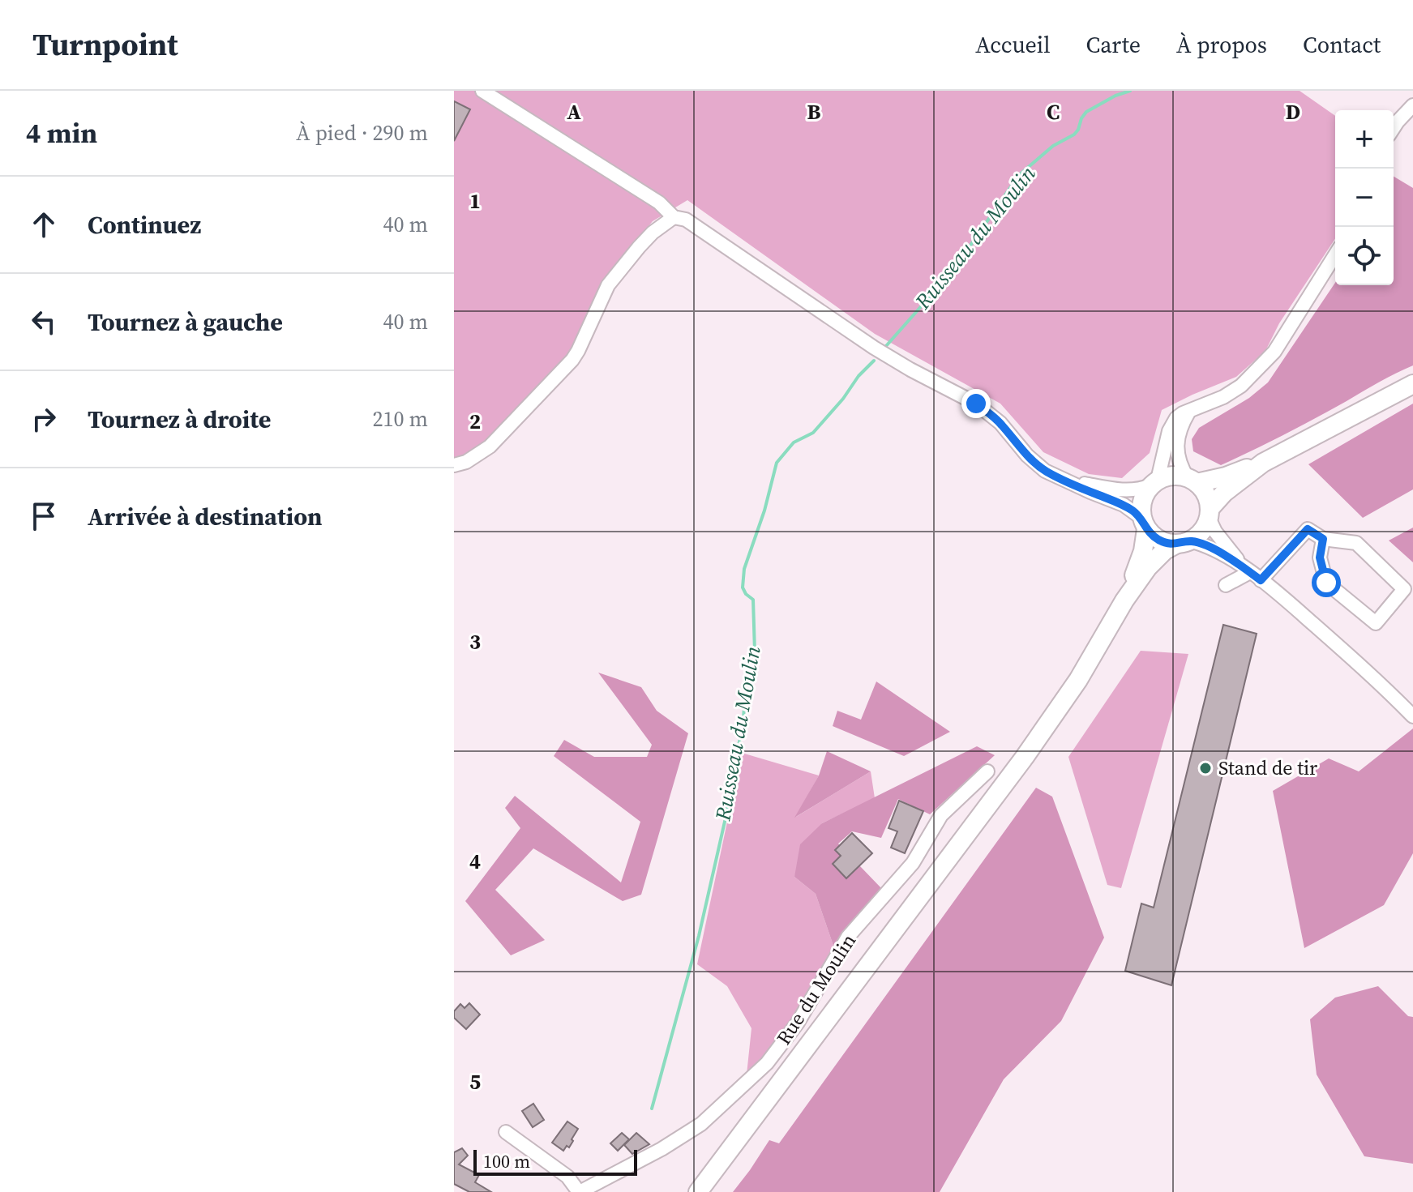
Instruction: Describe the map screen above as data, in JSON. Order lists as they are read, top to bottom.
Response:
{
  "streets": {
    "street": ["Rue du Moulin"]
  },
  "water": ["Ruisseau du Moulin"],
  "places": ["Stand de tir"],
  "scale_bar": "100 m",
  "page": {
    "header": "Turnpoint",
    "nav": [
      "Accueil",
      "Carte",
      "À propos",
      "Contact"
    ],
    "heading": ["4 min", "À pied · 290 m"],
    "map_buttons": ["+", "−"],
    "list": [
      ["Continuez", "40 m"],
      ["Tournez à gauche", "40 m"],
      ["Tournez à droite", "210 m"],
      "Arrivée à destination"
    ],
    "scale": "100 m"
  },
  "grid": {
    "columns": [
      "A",
      "B",
      "C",
      "D"
    ],
    "rows": [
      "1",
      "2",
      "3",
      "4",
      "5"
    ]
  }
}
